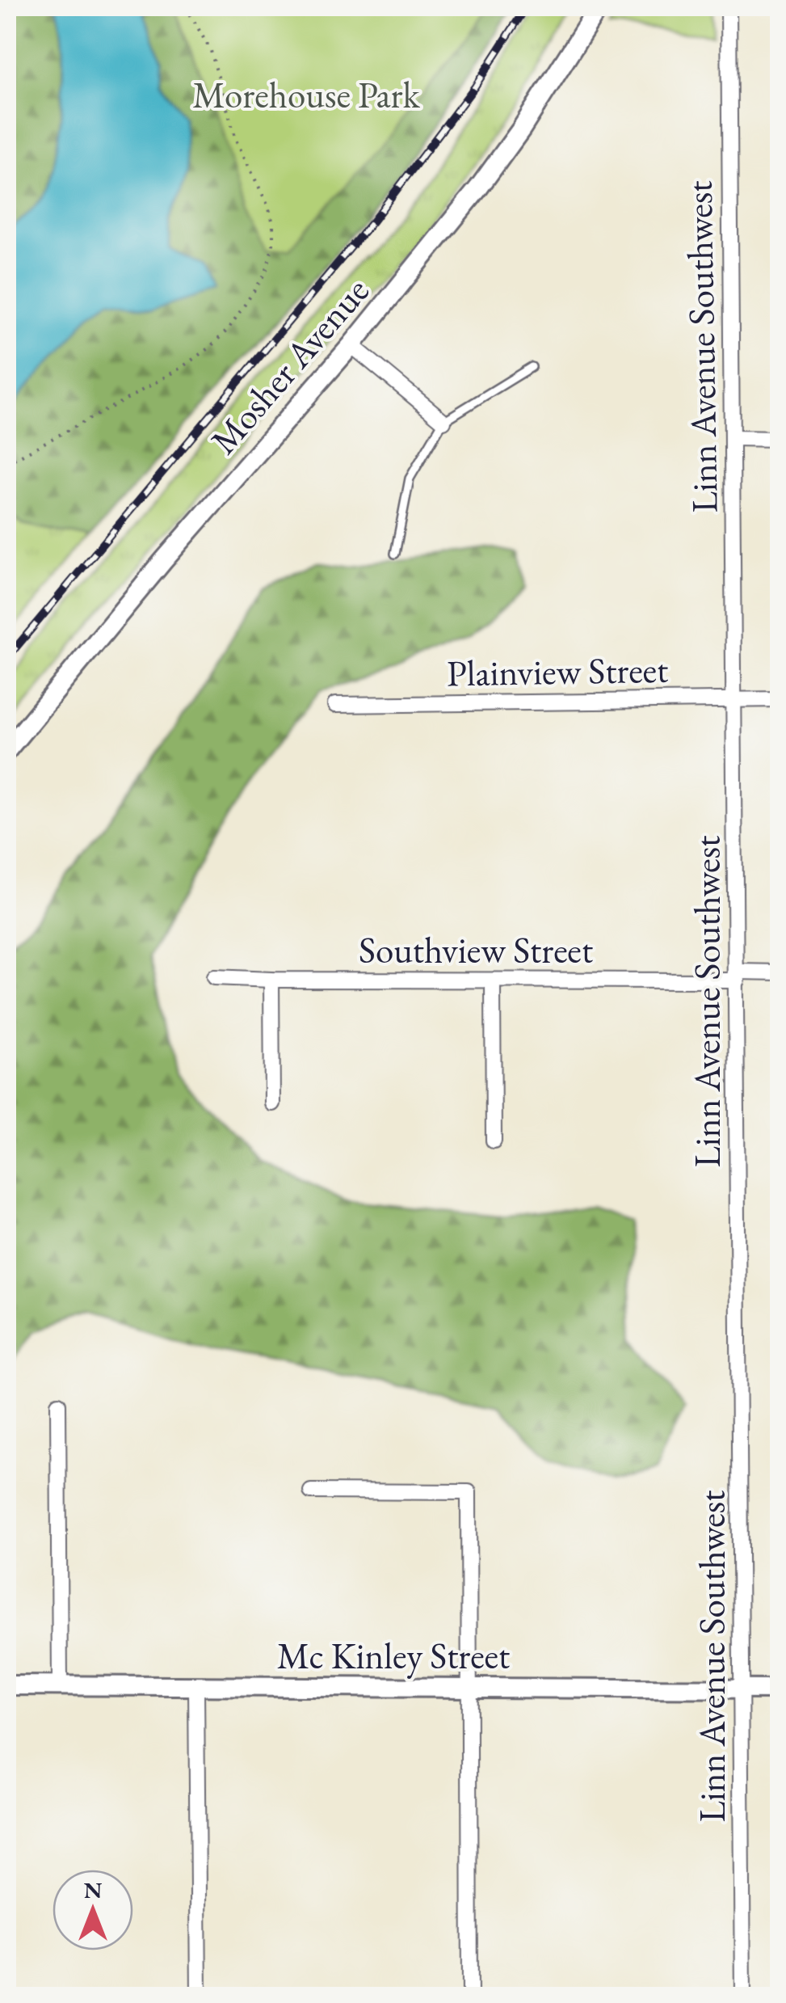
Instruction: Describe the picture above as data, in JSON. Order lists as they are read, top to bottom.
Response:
{
  "streets": {
    "street": [
      "Linn Avenue Southwest",
      "Mosher Avenue",
      "Plainview Street",
      "Southview Street",
      "Mc Kinley Street"
    ]
  },
  "crossings": [
    ["Linn Avenue Southwest", "Plainview Street"],
    ["Linn Avenue Southwest", "Southview Street"],
    ["Linn Avenue Southwest", "Mc Kinley Street"]
  ],
  "parks": ["Morehouse Park"],
  "north": "top"
}
